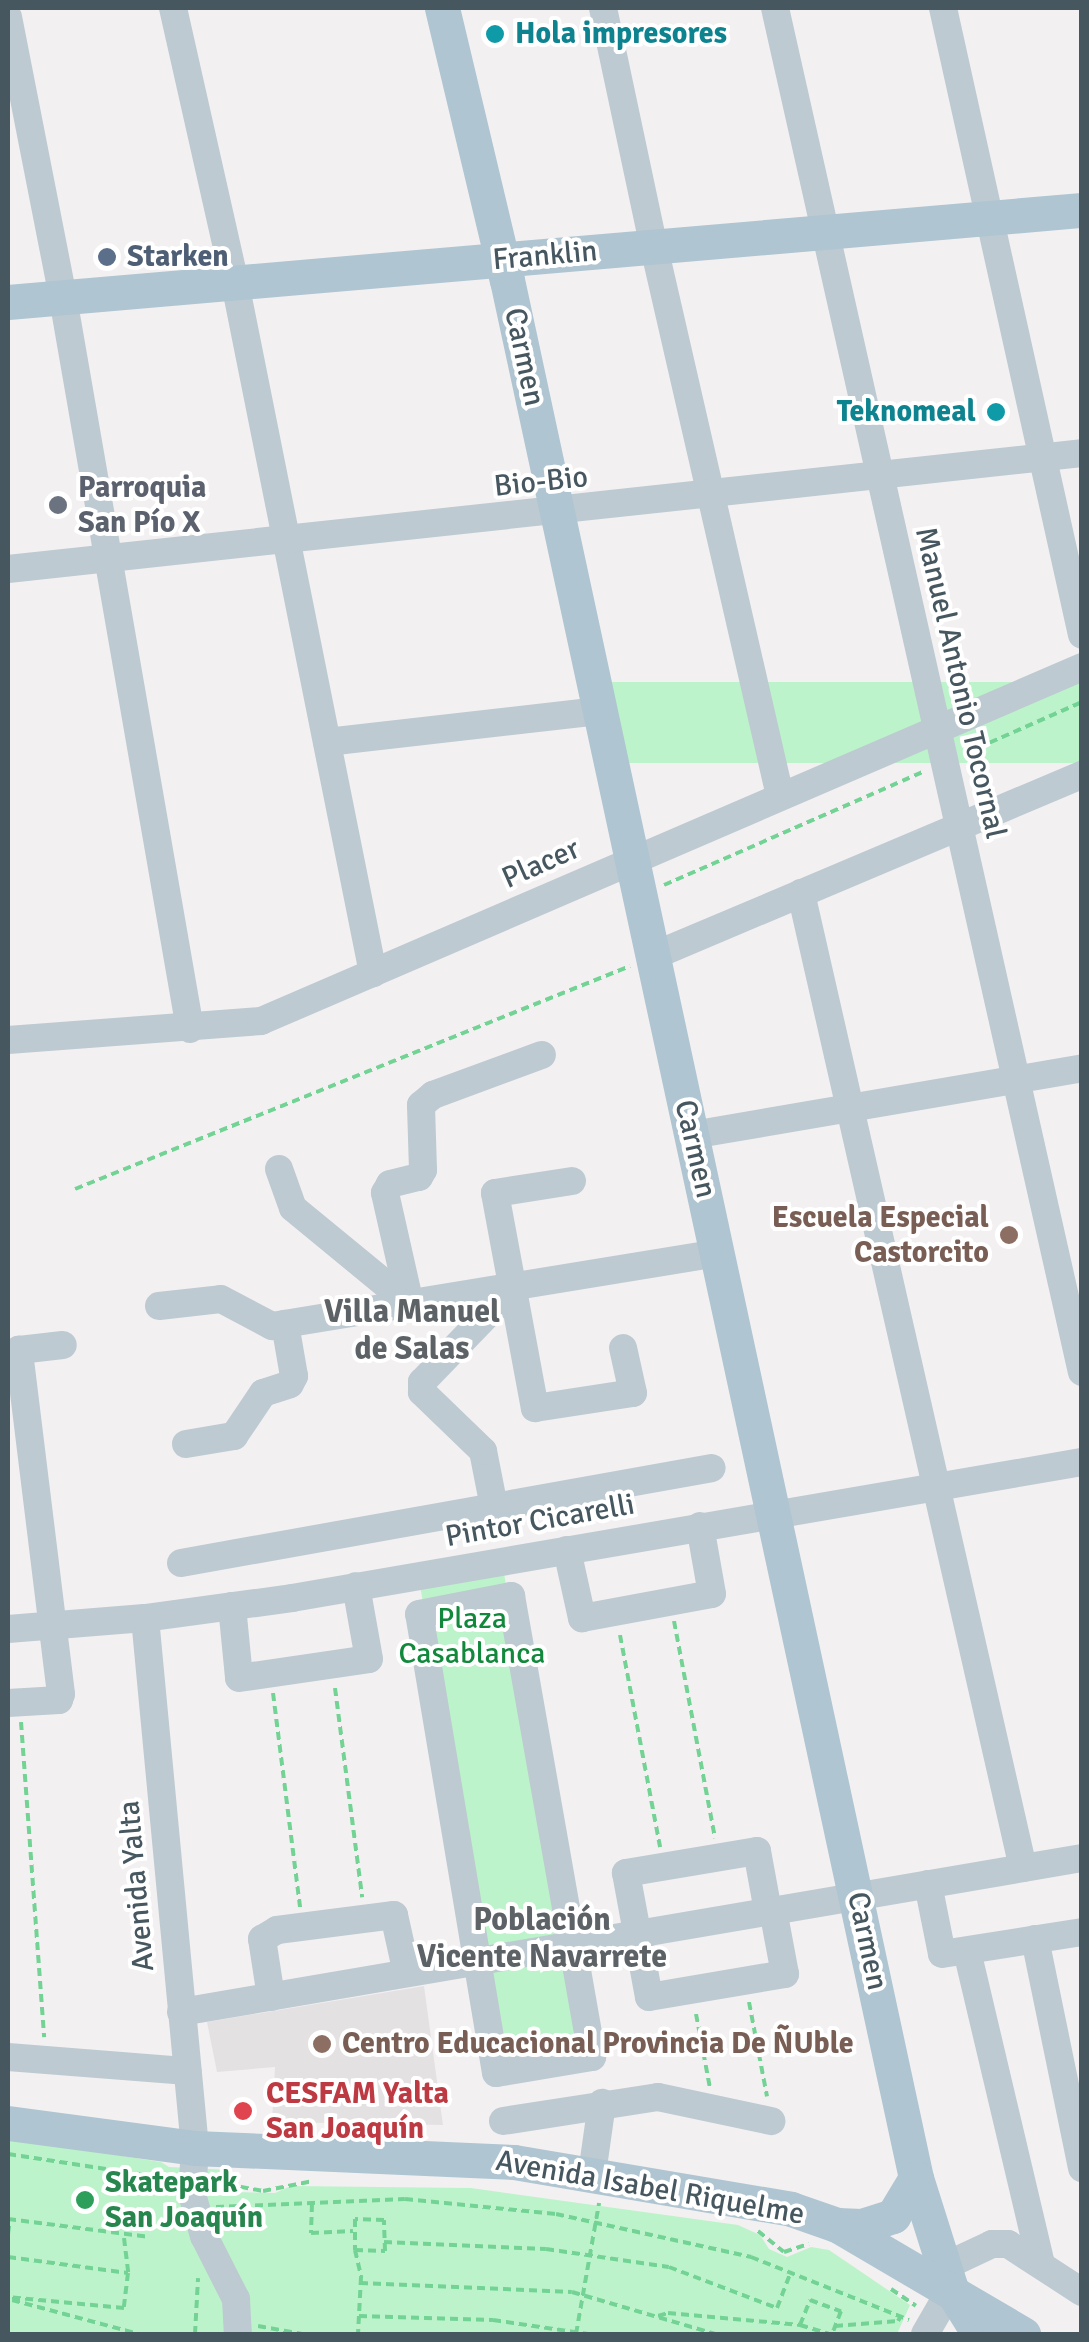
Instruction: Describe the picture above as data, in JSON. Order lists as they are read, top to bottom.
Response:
{
  "streets": {
    "main road": ["Franklin", "Carmen", "Avenida Isabel Riquelme"],
    "street": [
      "Bio-Bio",
      "Manuel Antonio Tocornal",
      "Placer",
      "Pintor Cicarelli",
      "Avenida Yalta"
    ]
  },
  "crossings": [
    ["Franklin", "Carmen"],
    ["Franklin", "Manuel Antonio Tocornal"],
    ["Carmen", "Bio-Bio"],
    ["Carmen", "Placer"],
    ["Carmen", "Pintor Cicarelli"],
    ["Carmen", "Avenida Isabel Riquelme"],
    ["Bio-Bio", "Manuel Antonio Tocornal"],
    ["Manuel Antonio Tocornal", "Placer"],
    ["Pintor Cicarelli", "Avenida Yalta"],
    ["Avenida Yalta", "Avenida Isabel Riquelme"]
  ],
  "districts": ["Villa Manuel de Salas", "Población Vicente Navarrete"],
  "parks": ["Plaza Casablanca"],
  "places": [
    "Hola impresores",
    "Starken",
    "Teknomeal",
    "Parroquia San Pío X",
    "Escuela Especial Castorcito",
    "Centro Educacional Provincia De ÑUble",
    "CESFAM Yalta San Joaquín",
    "Skatepark San Joaquín"
  ]
}
